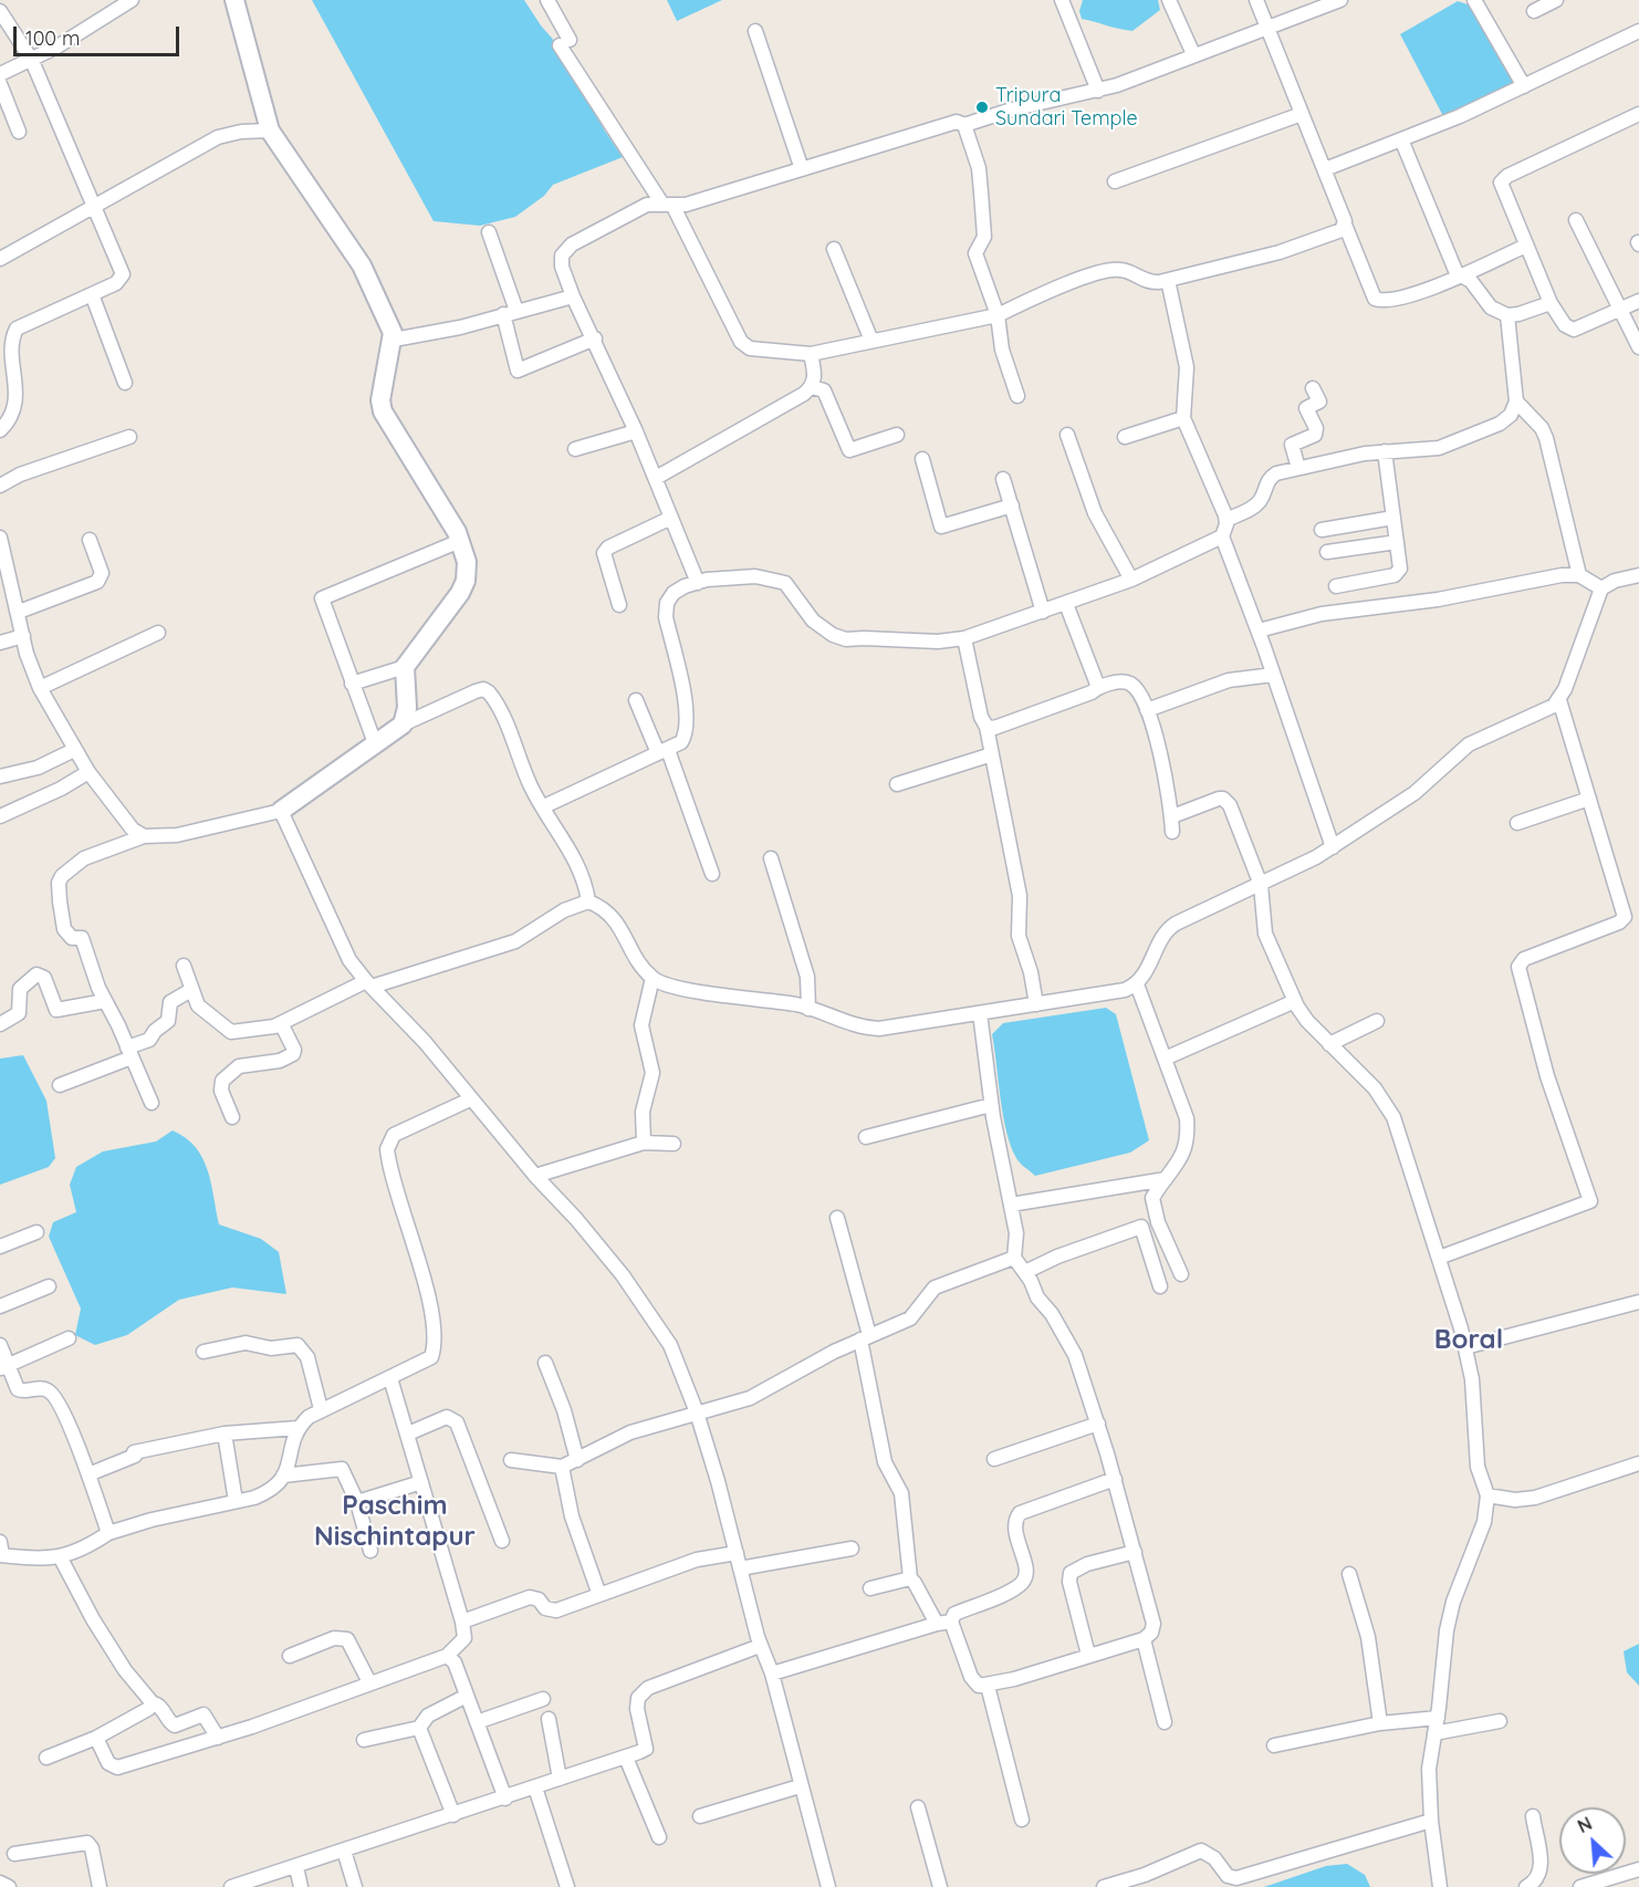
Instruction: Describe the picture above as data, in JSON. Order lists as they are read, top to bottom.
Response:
{
  "districts": ["Boral", "Paschim Nischintapur"],
  "places": ["Tripura Sundari Temple"],
  "scale_bar": "100 m",
  "north": "top left"
}
